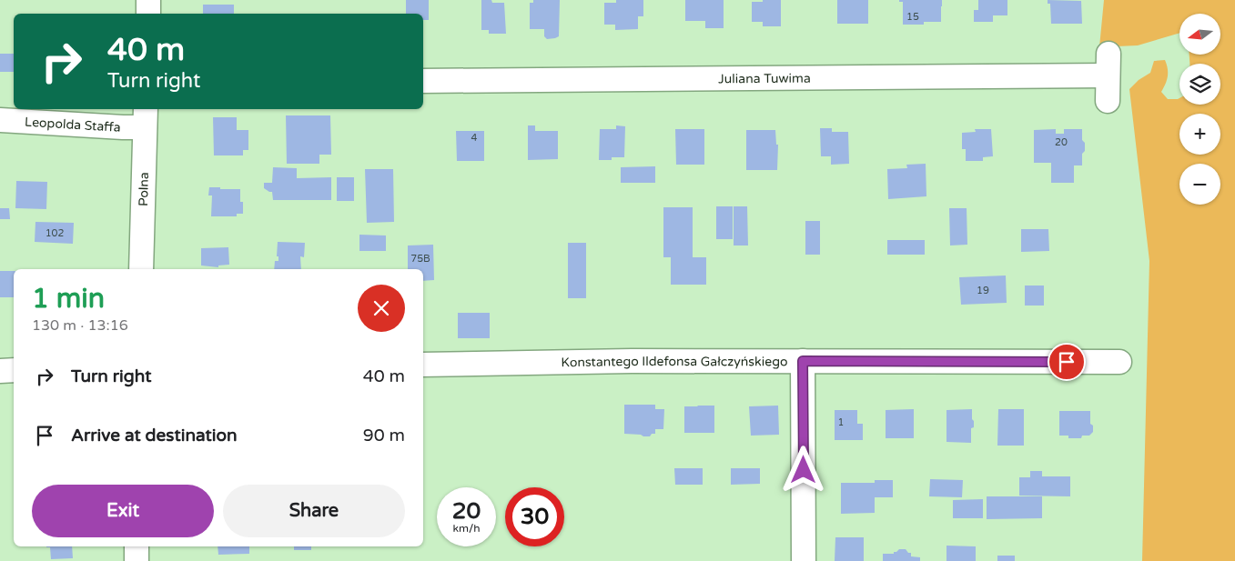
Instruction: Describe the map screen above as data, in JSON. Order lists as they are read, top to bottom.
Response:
{
  "streets": {
    "street": [
      "Juliana Tuwima",
      "Leopolda Staffa",
      "Polna",
      "Konstantego Ildefonsa Gałczyńskiego"
    ]
  },
  "crossings": [
    ["Leopolda Staffa", "Polna"]
  ],
  "house_numbers": [
    "15",
    "4",
    "20",
    "102",
    "75B",
    "19",
    "1"
  ],
  "north": "left",
  "page": {
    "map_buttons": ["+", "−"],
    "turn": ["40 m", "Turn right"],
    "heading": ["1 min", "130 m · 13:16"],
    "list": [
      {
        "name": "Turn right",
        "value": "40 m"
      },
      {
        "name": "Arrive at destination",
        "value": "90 m"
      }
    ],
    "buttons": ["Exit", "Share"],
    "speed": "20 km/h",
    "limit": "30"
  }
}
